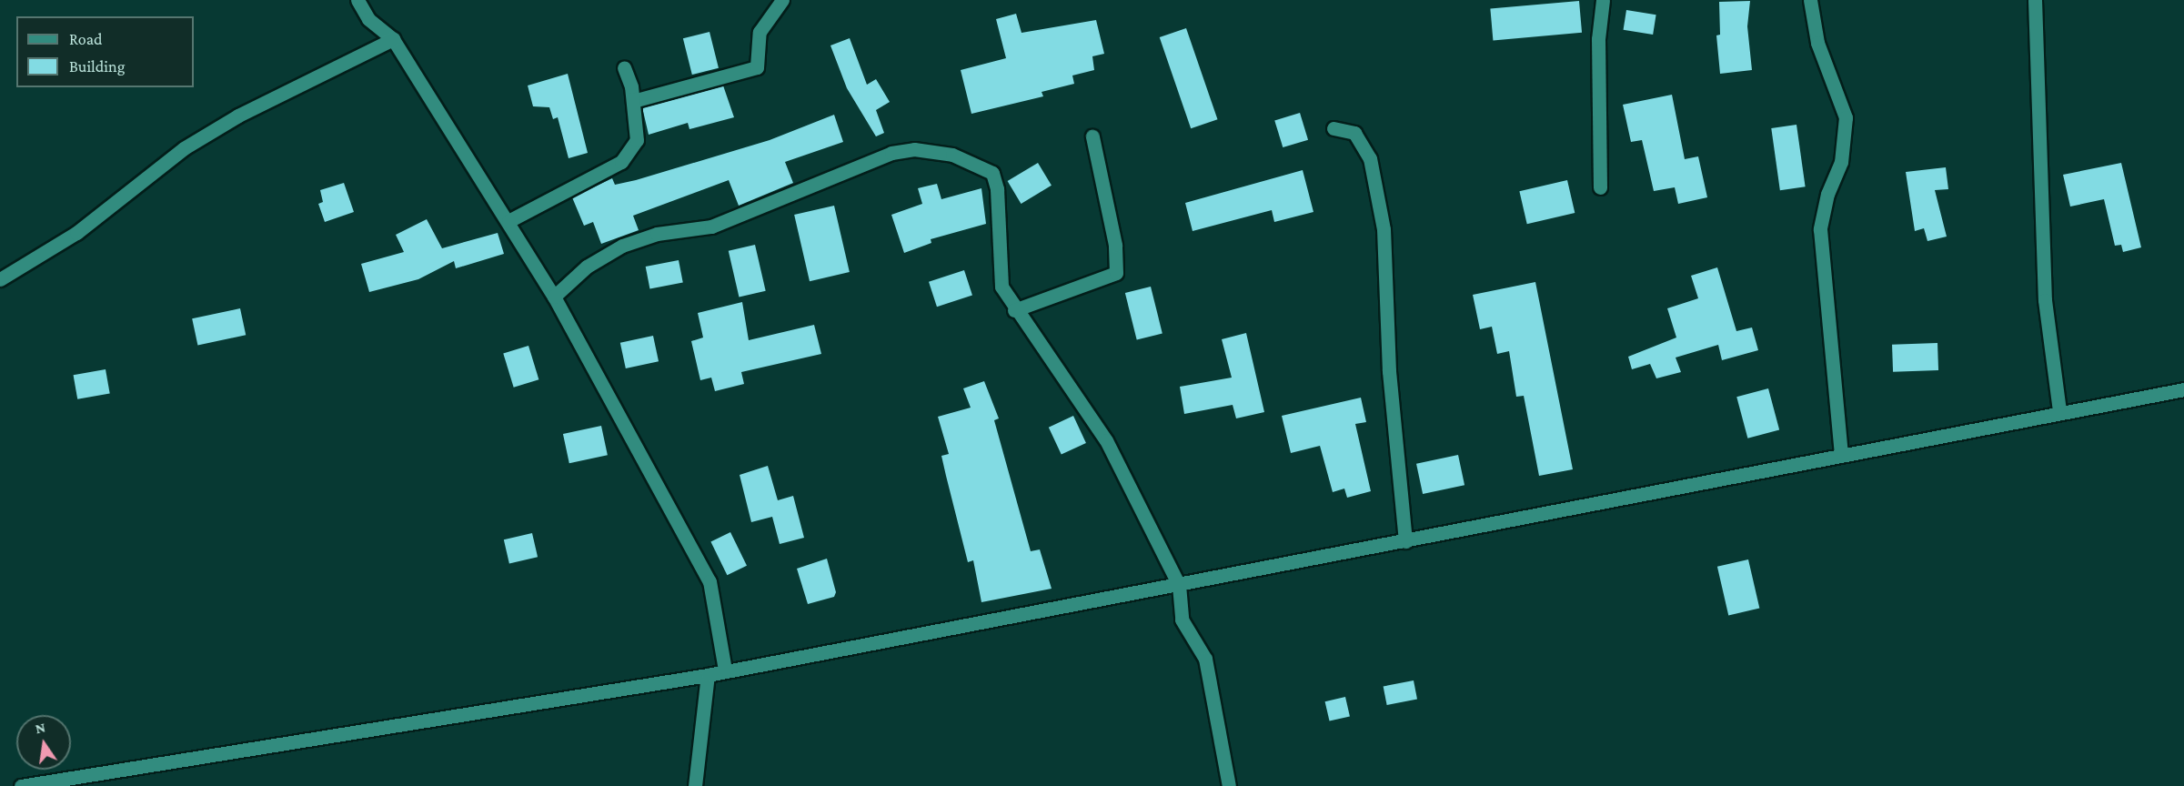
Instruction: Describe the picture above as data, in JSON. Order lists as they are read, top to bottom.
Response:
{
  "legend": ["Road", "Building"],
  "north": "top"
}
